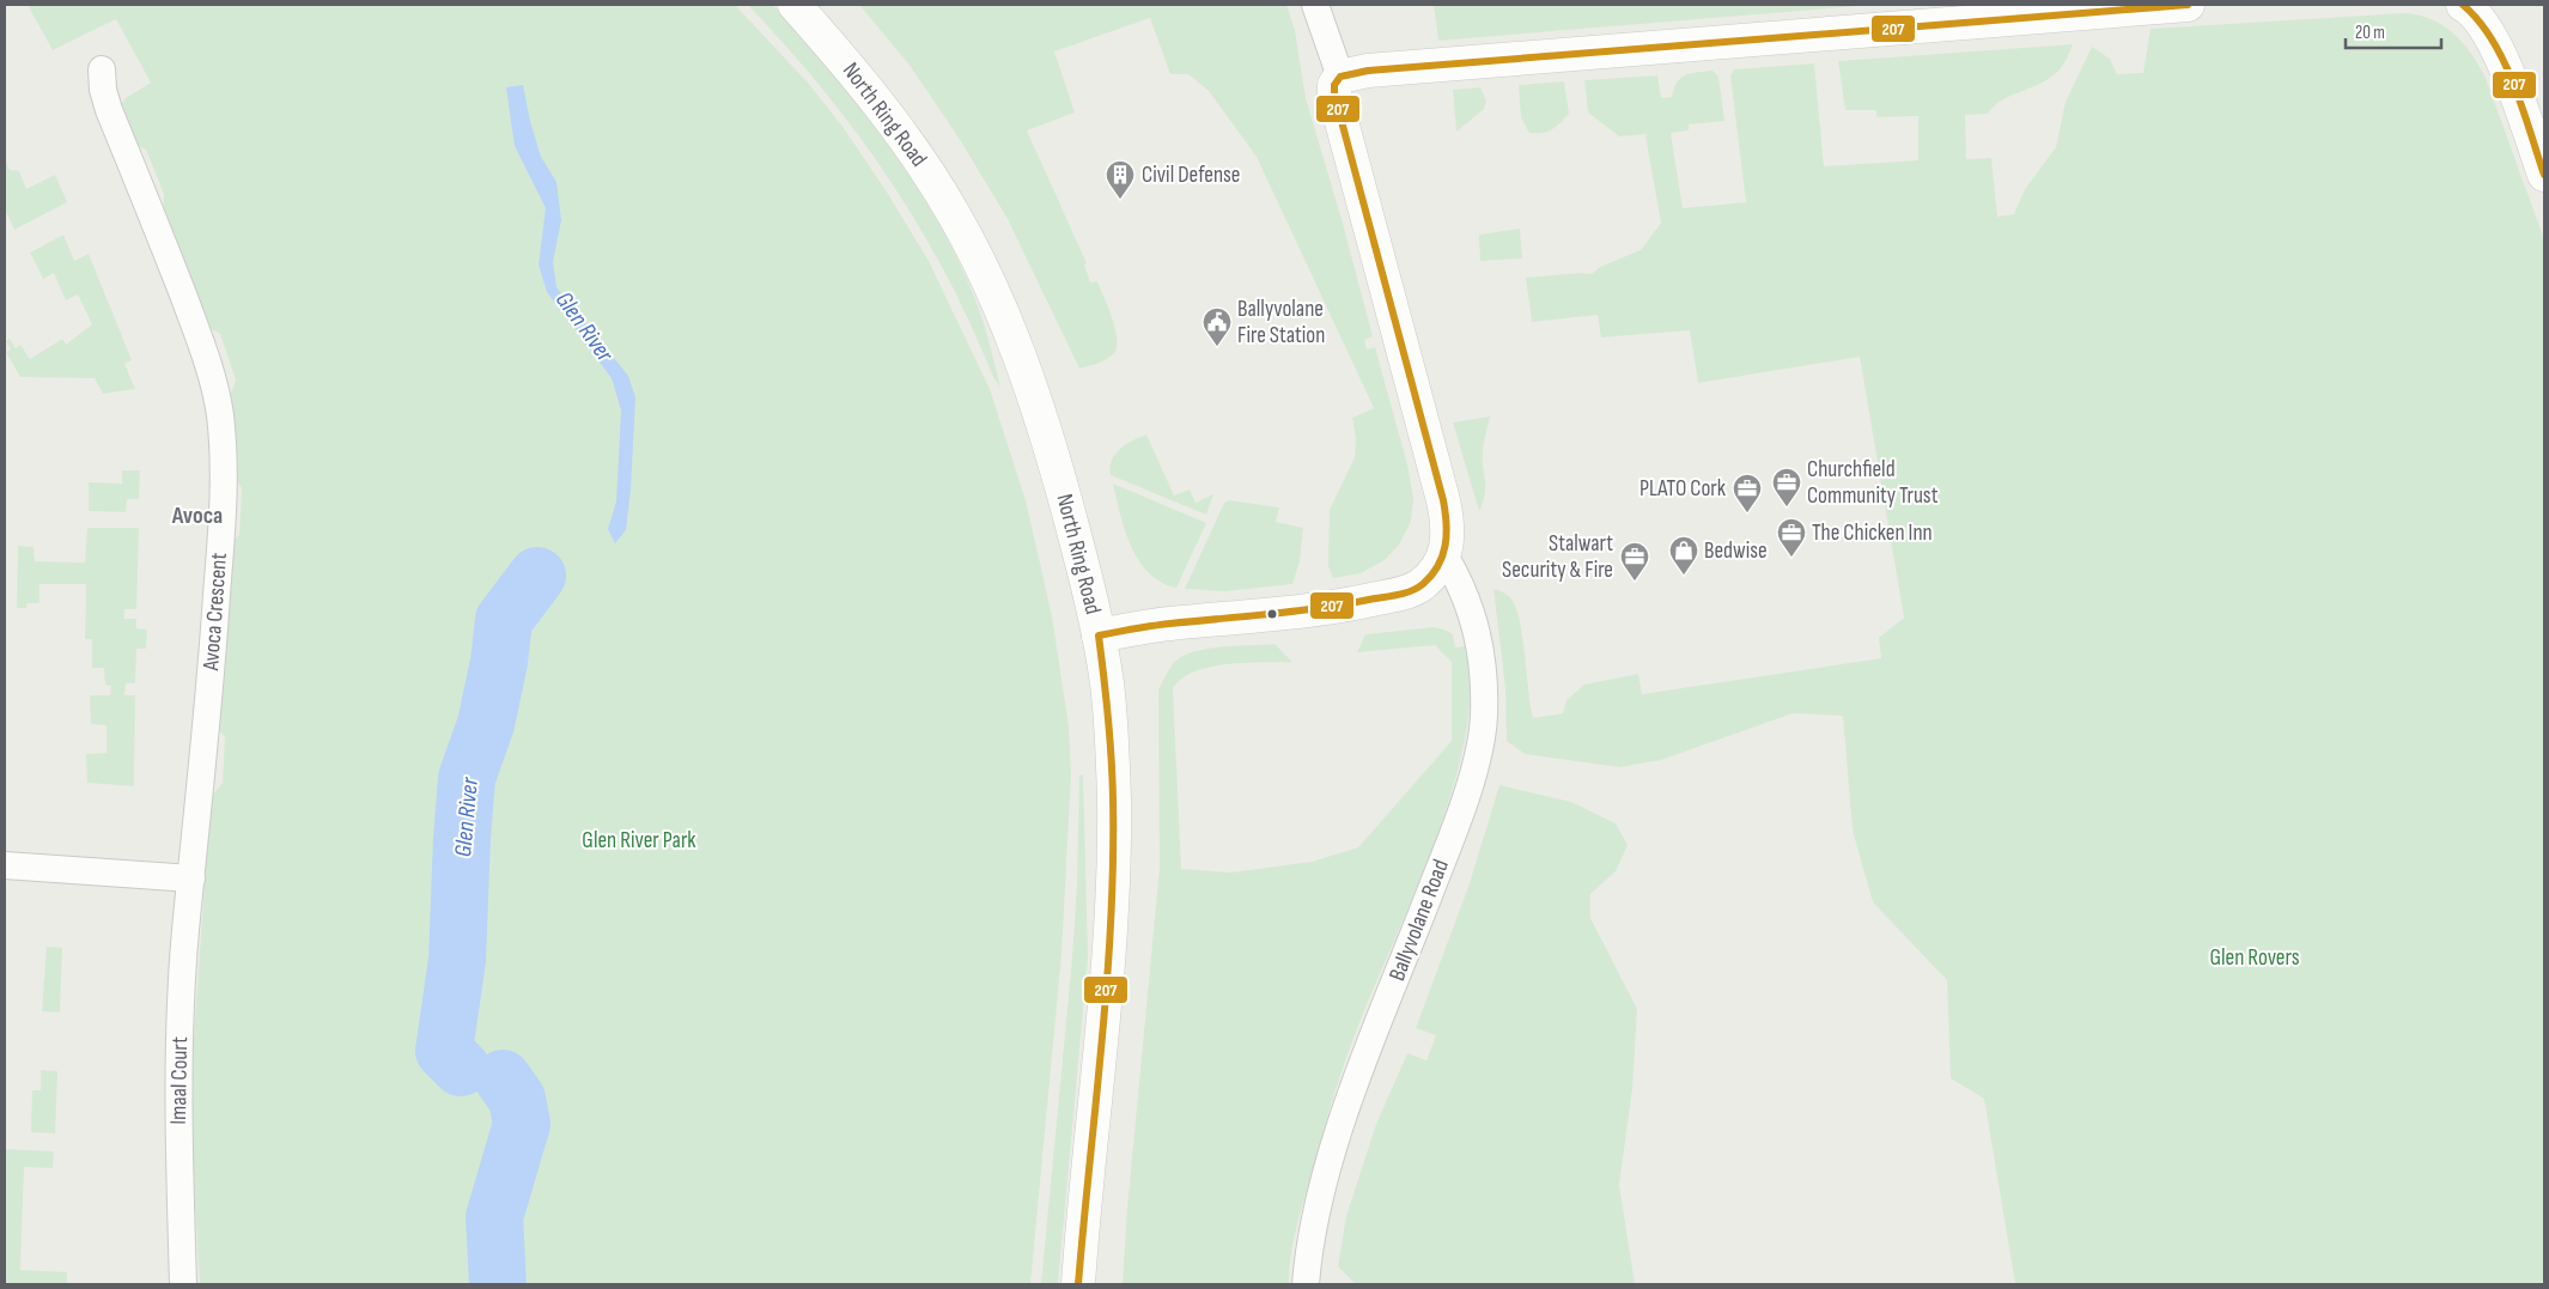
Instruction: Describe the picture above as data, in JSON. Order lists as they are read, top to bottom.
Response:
{
  "streets": {
    "street": [
      "North Ring Road",
      "Avoca Crescent",
      "Ballyvolane Road",
      "Imaal Court"
    ]
  },
  "crossings": [
    ["Avoca Crescent", "Imaal Court"]
  ],
  "districts": ["Avoca"],
  "water": ["Glen River"],
  "parks": ["Glen River Park", "Glen Rovers"],
  "places": {
    "building": ["Civil Defense"],
    "public building": ["Ballyvolane Fire Station"],
    "office": [
      "Churchfield Community Trust",
      "PLATO Cork",
      "The Chicken Inn",
      "Stalwart Security & Fire"
    ],
    "shop": ["Bedwise"]
  },
  "lines": ["transit line 207"],
  "scale_bar": "20 m"
}
